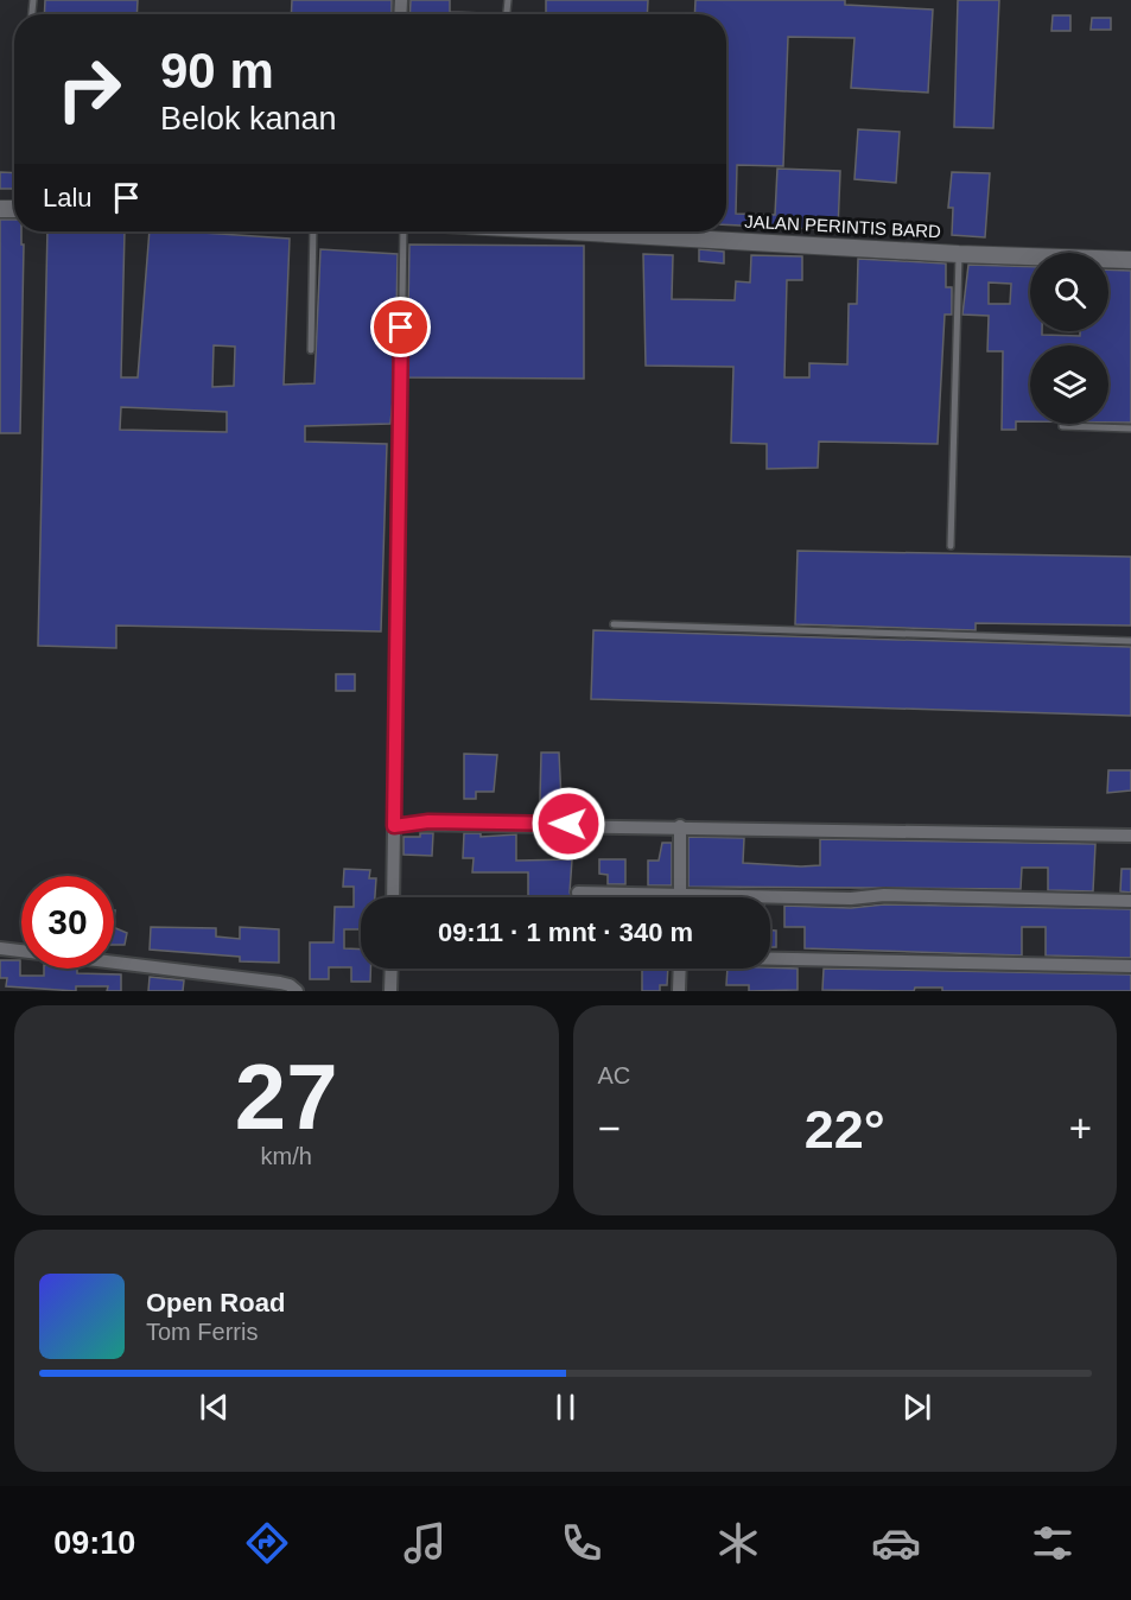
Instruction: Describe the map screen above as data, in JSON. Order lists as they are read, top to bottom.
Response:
{
  "streets": {
    "street": ["JALAN PERINTIS BARD"]
  },
  "page": {
    "turn": ["90 m", "Belok kanan"],
    "then": "Lalu",
    "limit": "30",
    "trip": "09:11 · 1 mnt · 340 m",
    "tile": [
      ["27", "km/h"],
      "AC"
    ],
    "heat": ["−", "22°", "+"],
    "song": ["Open Road", "Tom Ferris"],
    "tabs": "09:10"
  }
}
